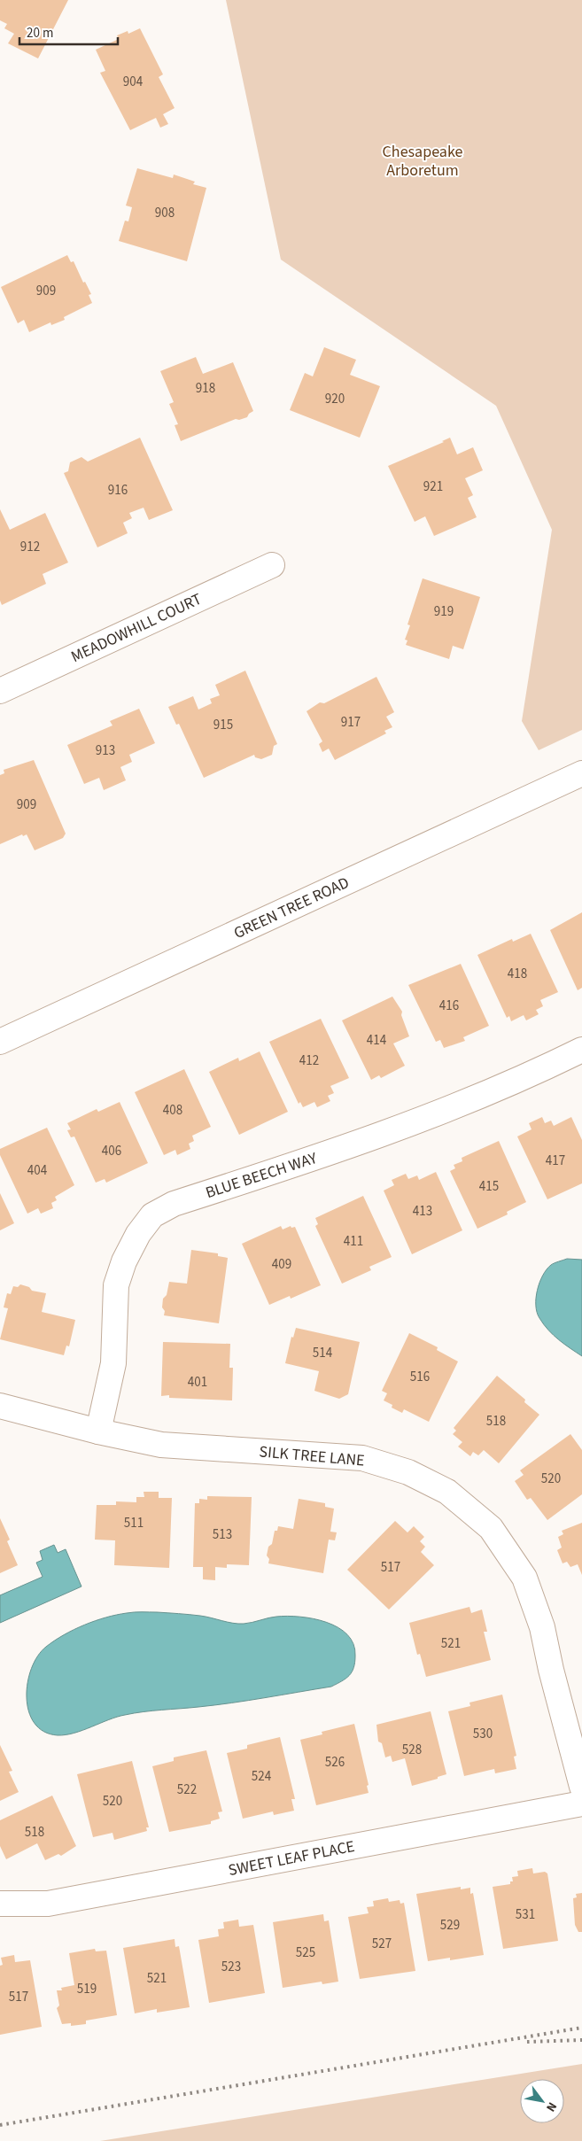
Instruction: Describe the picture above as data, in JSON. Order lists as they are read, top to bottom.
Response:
{
  "streets": {
    "street": [
      "MEADOWHILL COURT",
      "GREEN TREE ROAD",
      "BLUE BEECH WAY",
      "SILK TREE LANE",
      "SWEET LEAF PLACE"
    ]
  },
  "crossings": [
    ["BLUE BEECH WAY", "SILK TREE LANE"]
  ],
  "parks": ["Chesapeake Arboretum"],
  "house_numbers": [
    "904",
    "908",
    "909",
    "918",
    "920",
    "921",
    "916",
    "912",
    "919",
    "917",
    "915",
    "913",
    "909",
    "418",
    "416",
    "414",
    "412",
    "408",
    "406",
    "417",
    "404",
    "415",
    "413",
    "411",
    "409",
    "514",
    "516",
    "401",
    "518",
    "520",
    "511",
    "513",
    "517",
    "521",
    "530",
    "528",
    "526",
    "524",
    "522",
    "520",
    "518",
    "531",
    "529",
    "527",
    "525",
    "523",
    "521",
    "519",
    "517"
  ],
  "scale_bar": "20 m",
  "north": "bottom right"
}
